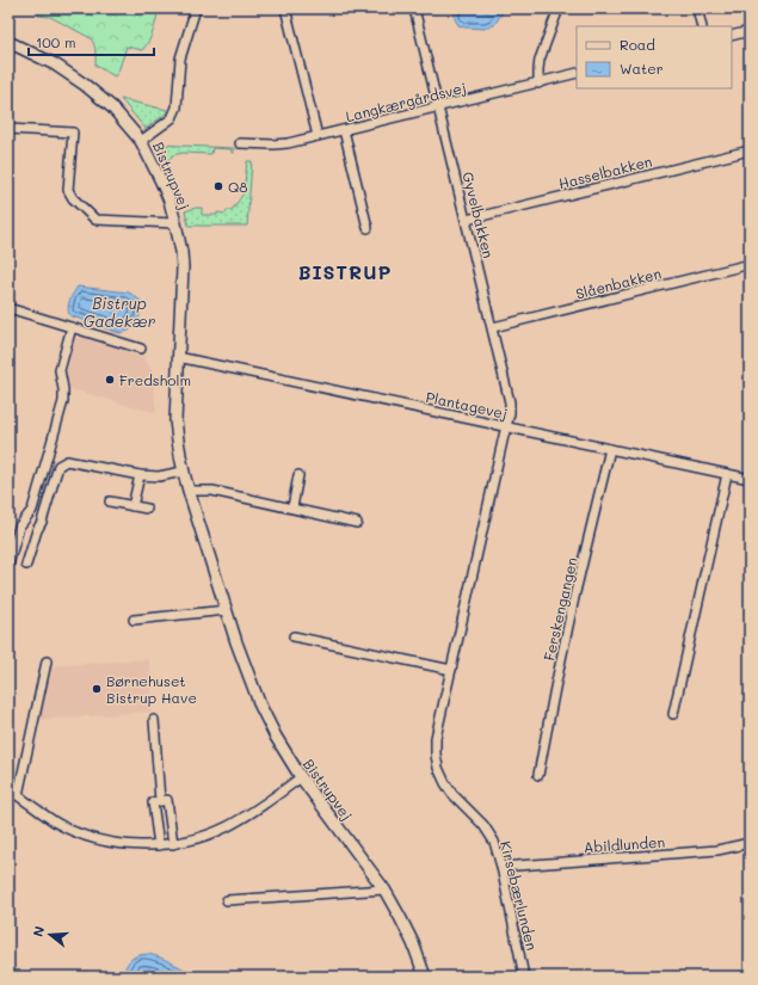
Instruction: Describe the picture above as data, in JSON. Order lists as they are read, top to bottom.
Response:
{
  "streets": {
    "main road": ["Bistrupvej"],
    "street": [
      "Langkærgårdsvej",
      "Hasselbakken",
      "Gyvelbakken",
      "Slåenbakken",
      "Plantagevej",
      "Ferskengangen",
      "Abildlunden",
      "Kirsebærlunden"
    ]
  },
  "crossings": [
    ["Langkærgårdsvej", "Gyvelbakken"],
    ["Hasselbakken", "Gyvelbakken"],
    ["Bistrupvej", "Plantagevej"],
    ["Gyvelbakken", "Slåenbakken"],
    ["Gyvelbakken", "Plantagevej"],
    ["Gyvelbakken", "Kirsebærlunden"],
    ["Plantagevej", "Ferskengangen"],
    ["Plantagevej", "Kirsebærlunden"],
    ["Abildlunden", "Kirsebærlunden"]
  ],
  "districts": ["BISTRUP"],
  "water": ["Bistrup Gadekær"],
  "places": ["Q8", "Fredsholm", "Børnehuset Bistrup Have"],
  "legend": ["Road", "Water"],
  "scale_bar": "100 m",
  "north": "left"
}
